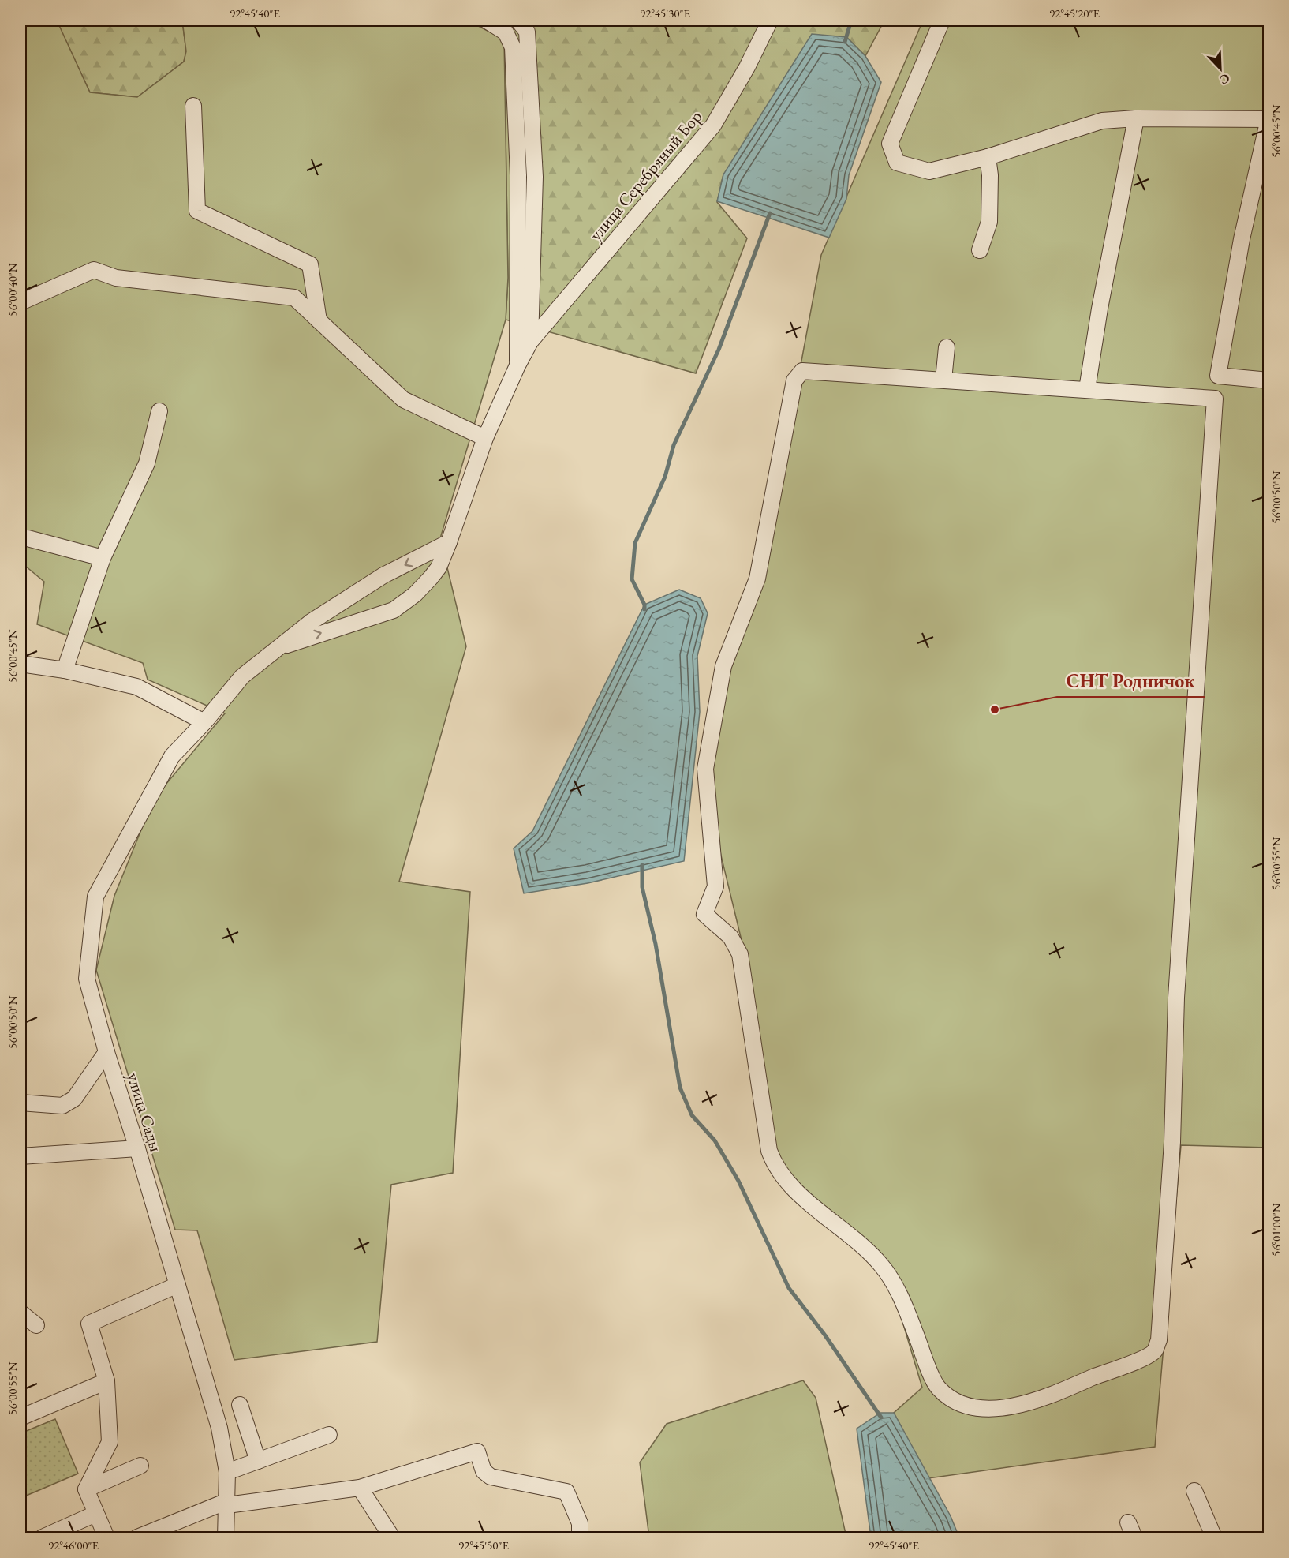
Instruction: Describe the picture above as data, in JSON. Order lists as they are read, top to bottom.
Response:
{
  "streets": {
    "street": ["улица Серебряный Бор", "улица Сады"]
  },
  "places": ["СНТ Родничок"],
  "north": "bottom right",
  "coordinates": [
    "92°45'40\"E",
    "92°45'30\"E",
    "92°45'20\"E",
    "56°00'45\"N",
    "56°00'40\"N",
    "56°00'50\"N",
    "56°00'55\"N",
    "56°01'00\"N",
    "92°46'00\"E",
    "92°45'50\"E"
  ]
}
